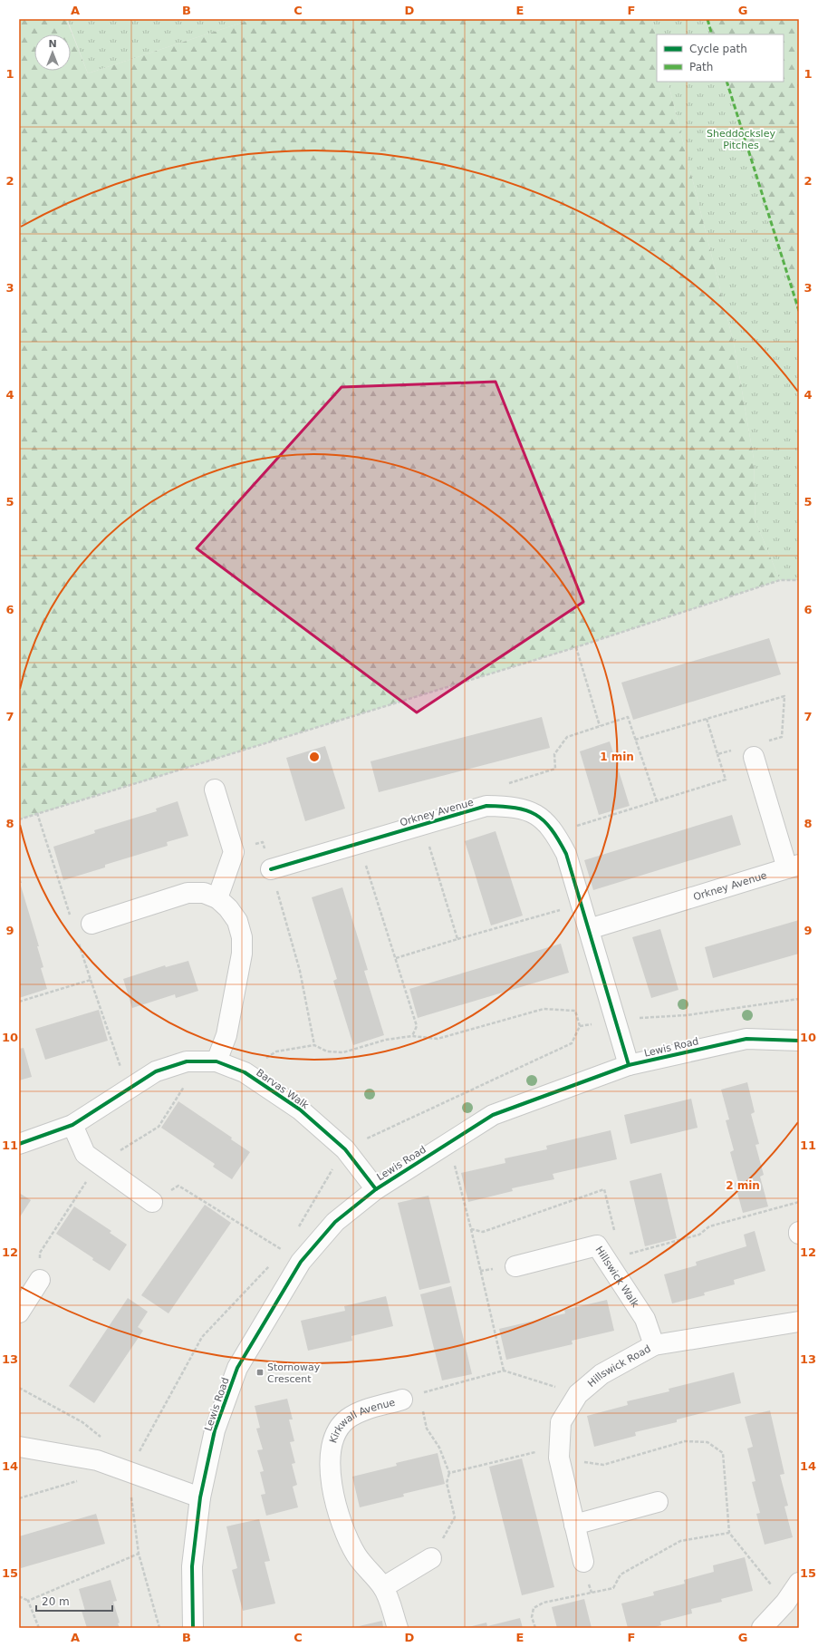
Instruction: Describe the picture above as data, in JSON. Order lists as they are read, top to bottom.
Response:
{
  "streets": {
    "street": [
      "Orkney Avenue",
      "Lewis Road",
      "Barvas Walk",
      "Hillswick Walk",
      "Hillswick Road",
      "Kirkwall Avenue"
    ]
  },
  "crossings": [
    ["Orkney Avenue", "Lewis Road"],
    ["Lewis Road", "Barvas Walk"],
    ["Hillswick Walk", "Hillswick Road"]
  ],
  "parks": ["Sheddocksley Pitches"],
  "places": {
    "transit": ["Stornoway Crescent"]
  },
  "legend": ["Cycle path", "Path"],
  "scale_bar": "20 m",
  "north": "top",
  "grid": {
    "columns": [
      "A",
      "B",
      "C",
      "D",
      "E",
      "F",
      "G"
    ],
    "rows": [
      "1",
      "2",
      "3",
      "4",
      "5",
      "6",
      "7",
      "8",
      "9",
      "10",
      "11",
      "12",
      "13",
      "14",
      "15"
    ]
  },
  "rings": ["1 min", "2 min"]
}
